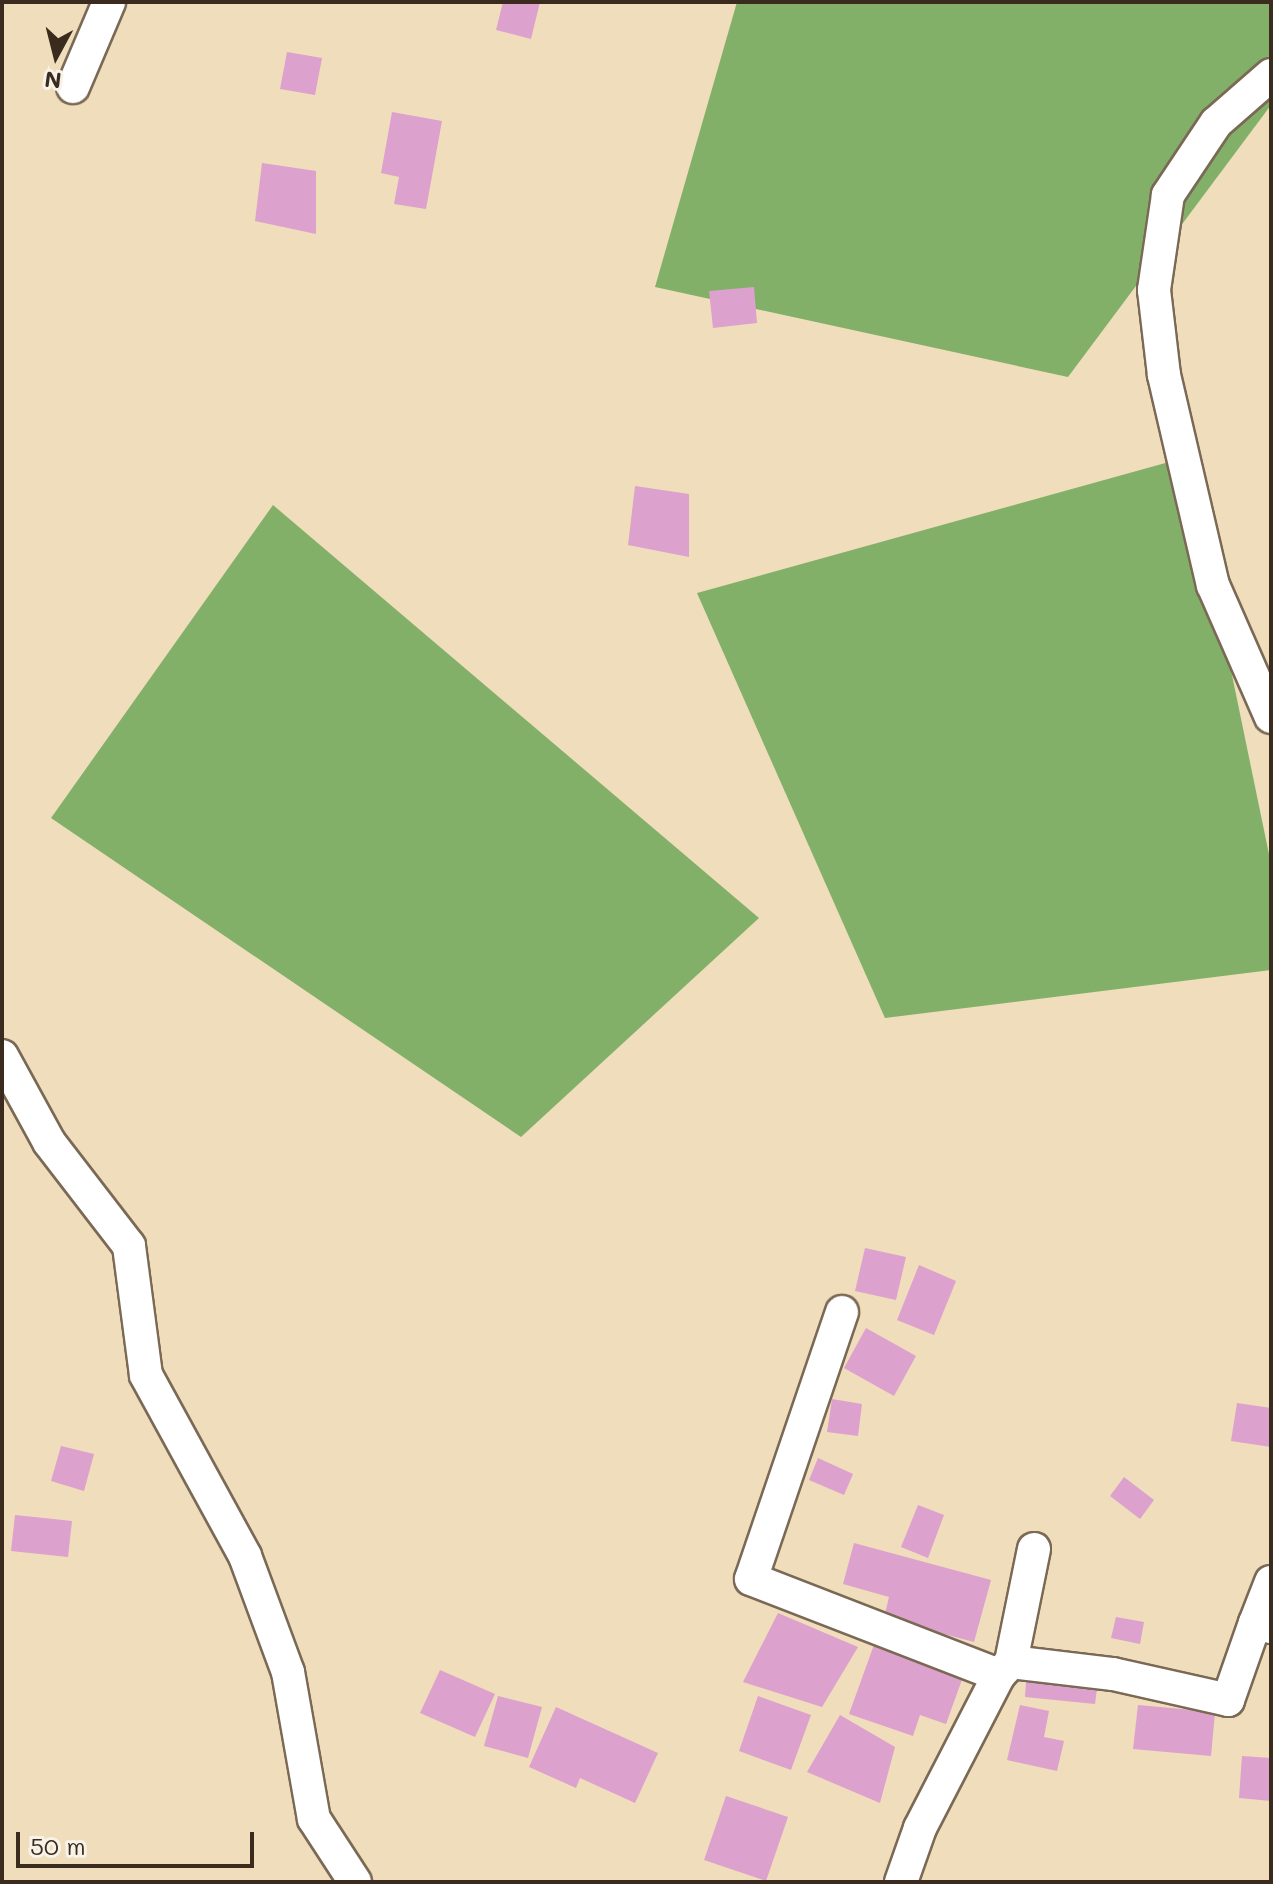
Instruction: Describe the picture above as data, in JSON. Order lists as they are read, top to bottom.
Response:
{
  "scale_bar": "50 m",
  "north": "bottom"
}
